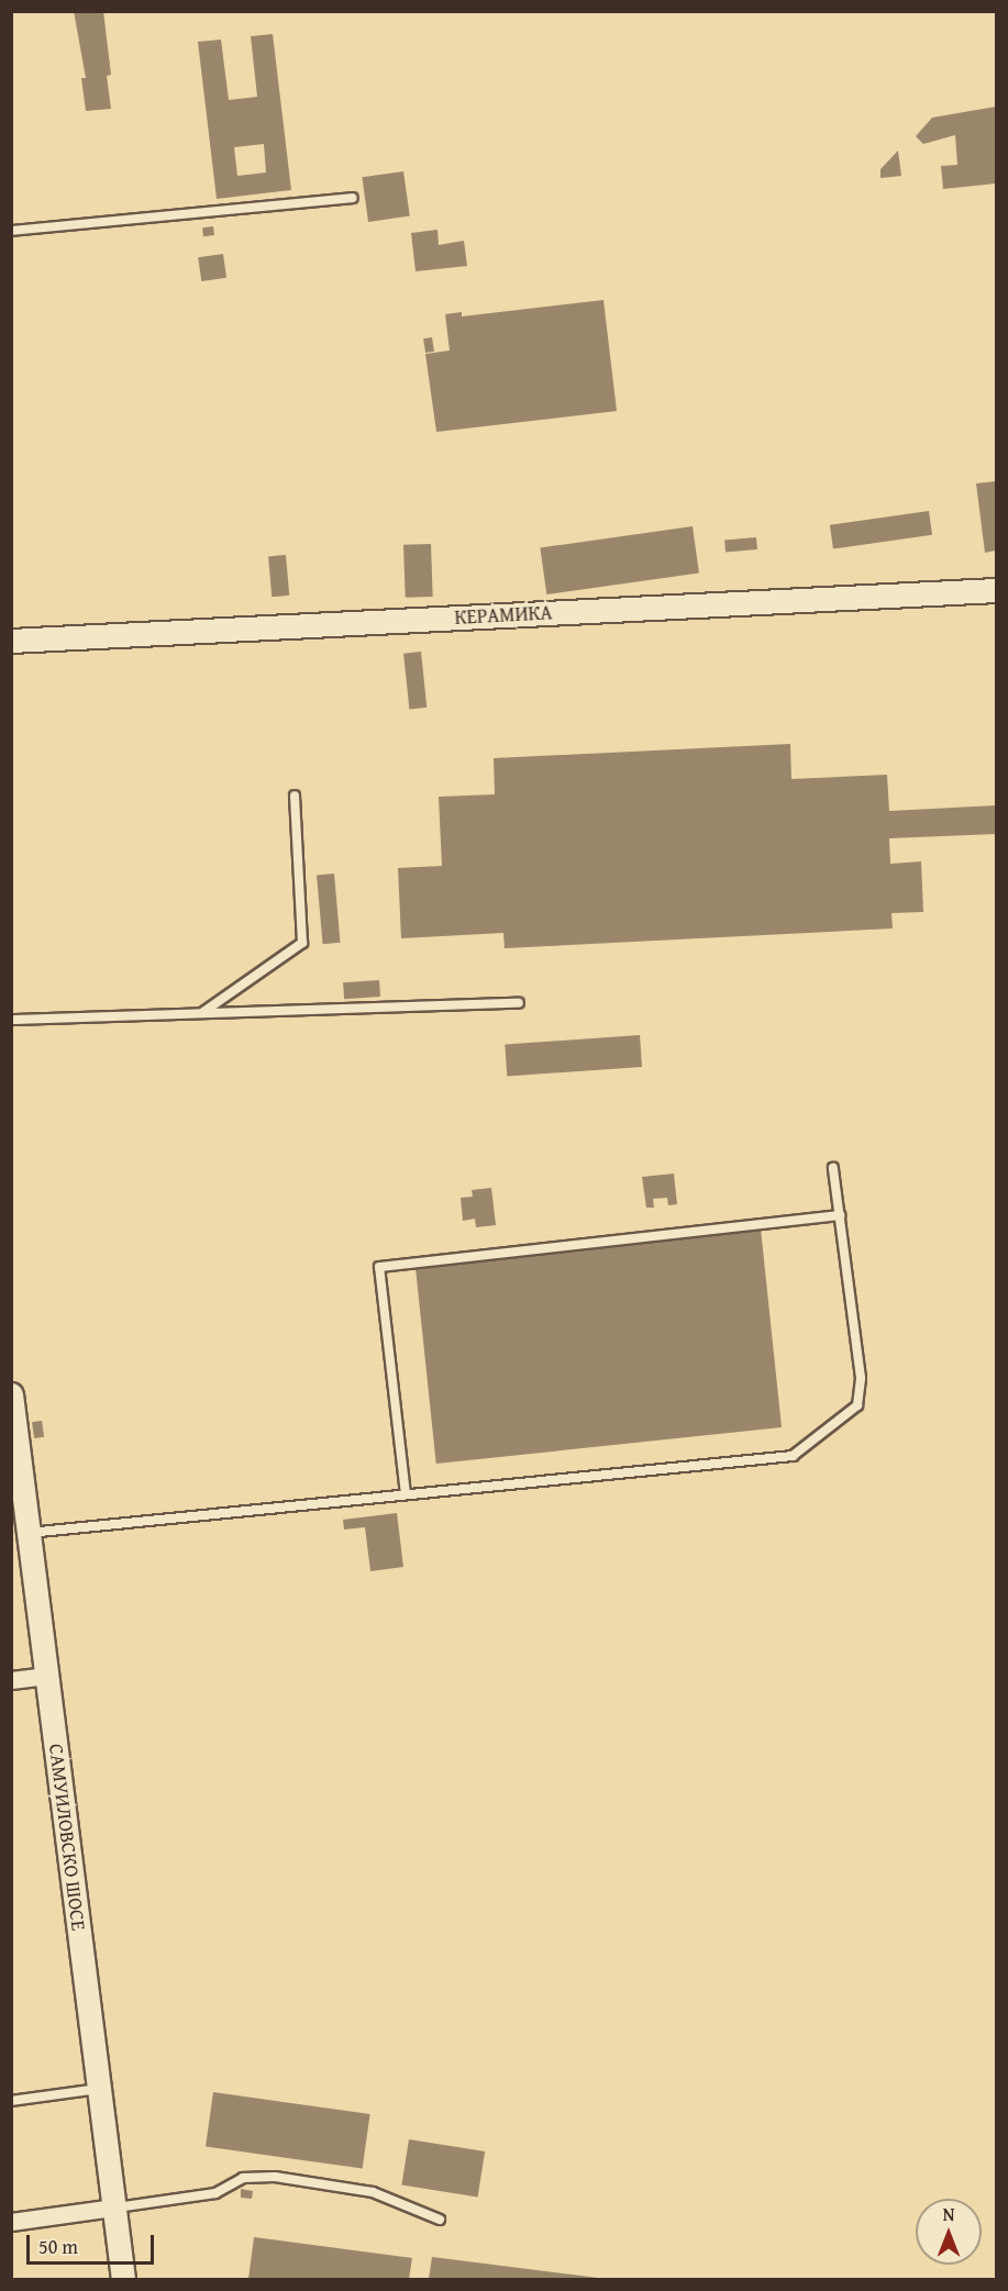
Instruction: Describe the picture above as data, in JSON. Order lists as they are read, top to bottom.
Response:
{
  "streets": {
    "street": ["КЕРАМИКА", "САМУИЛОВСКО ШОСЕ"]
  },
  "scale_bar": "50 m",
  "north": "top"
}
